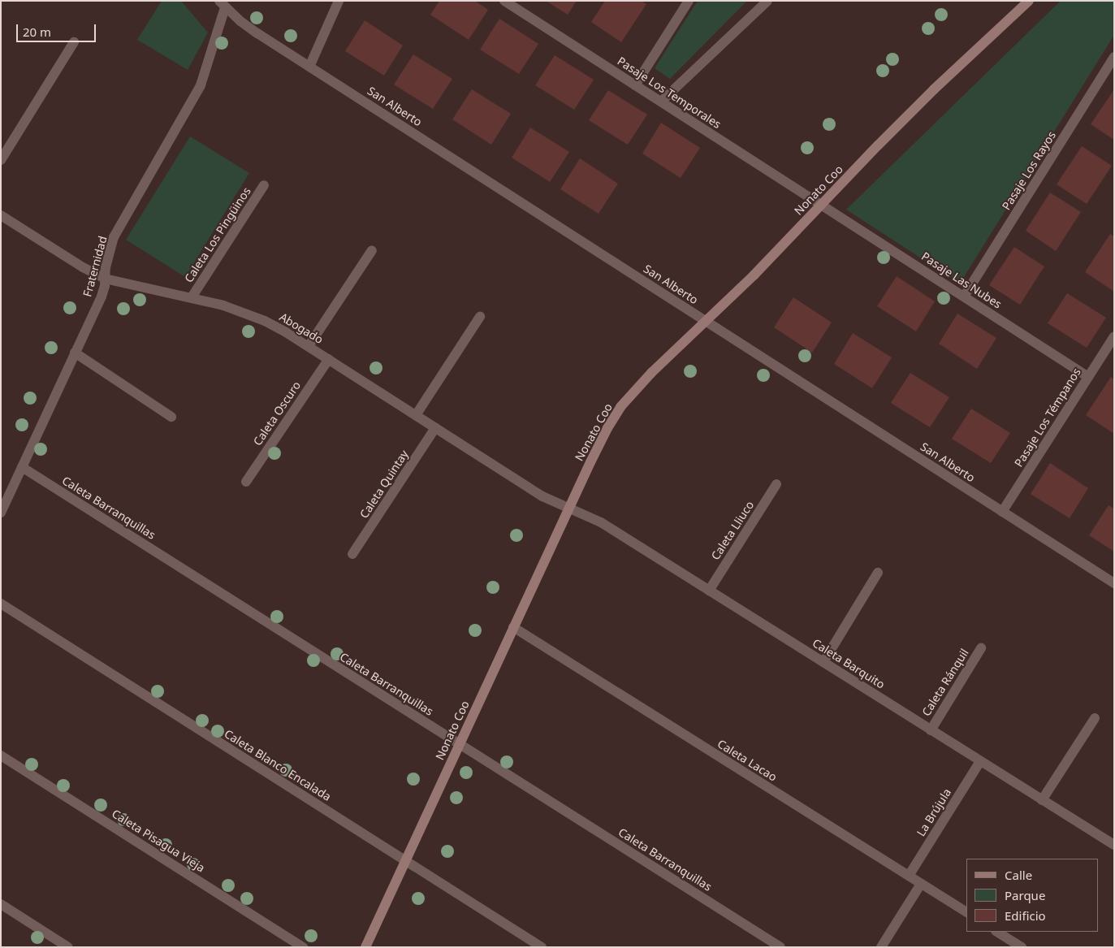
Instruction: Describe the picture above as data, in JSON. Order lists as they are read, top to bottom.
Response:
{
  "streets": {
    "main road": ["Nonato Coo"],
    "street": [
      "Pasaje Los Temporales",
      "San Alberto",
      "Pasaje Los Rayos",
      "Caleta Los Pingüinos",
      "Fraternidad",
      "Pasaje Las Nubes",
      "Abogado",
      "Caleta Oscuro",
      "Pasaje Los Témpanos",
      "Caleta Quintay",
      "Caleta Barranquillas",
      "Caleta Lliuco",
      "Caleta Barquito",
      "Caleta Ránquil",
      "Caleta Lacao",
      "Caleta Blanco Encalada",
      "La Brújula",
      "Caleta Pisagua Vieja"
    ]
  },
  "crossings": [
    ["Pasaje Los Temporales", "Nonato Coo"],
    ["Pasaje Los Temporales", "Pasaje Las Nubes"],
    ["San Alberto", "Nonato Coo"],
    ["San Alberto", "Fraternidad"],
    ["San Alberto", "Pasaje Los Témpanos"],
    ["Pasaje Los Rayos", "Pasaje Las Nubes"],
    ["Nonato Coo", "Pasaje Las Nubes"],
    ["Nonato Coo", "Abogado"],
    ["Nonato Coo", "Caleta Barranquillas"],
    ["Nonato Coo", "Caleta Barquito"],
    ["Nonato Coo", "Caleta Lacao"],
    ["Nonato Coo", "Caleta Blanco Encalada"],
    ["Caleta Los Pingüinos", "Abogado"],
    ["Fraternidad", "Abogado"],
    ["Fraternidad", "Caleta Barranquillas"],
    ["Pasaje Las Nubes", "Pasaje Los Témpanos"],
    ["Abogado", "Caleta Oscuro"],
    ["Abogado", "Caleta Quintay"],
    ["Abogado", "Caleta Barquito"],
    ["Caleta Lliuco", "Caleta Barquito"],
    ["Caleta Barquito", "Caleta Ránquil"],
    ["Caleta Barquito", "La Brújula"],
    ["Caleta Lacao", "La Brújula"]
  ],
  "legend": ["Calle", "Parque", "Edificio"],
  "scale_bar": "20 m"
}
